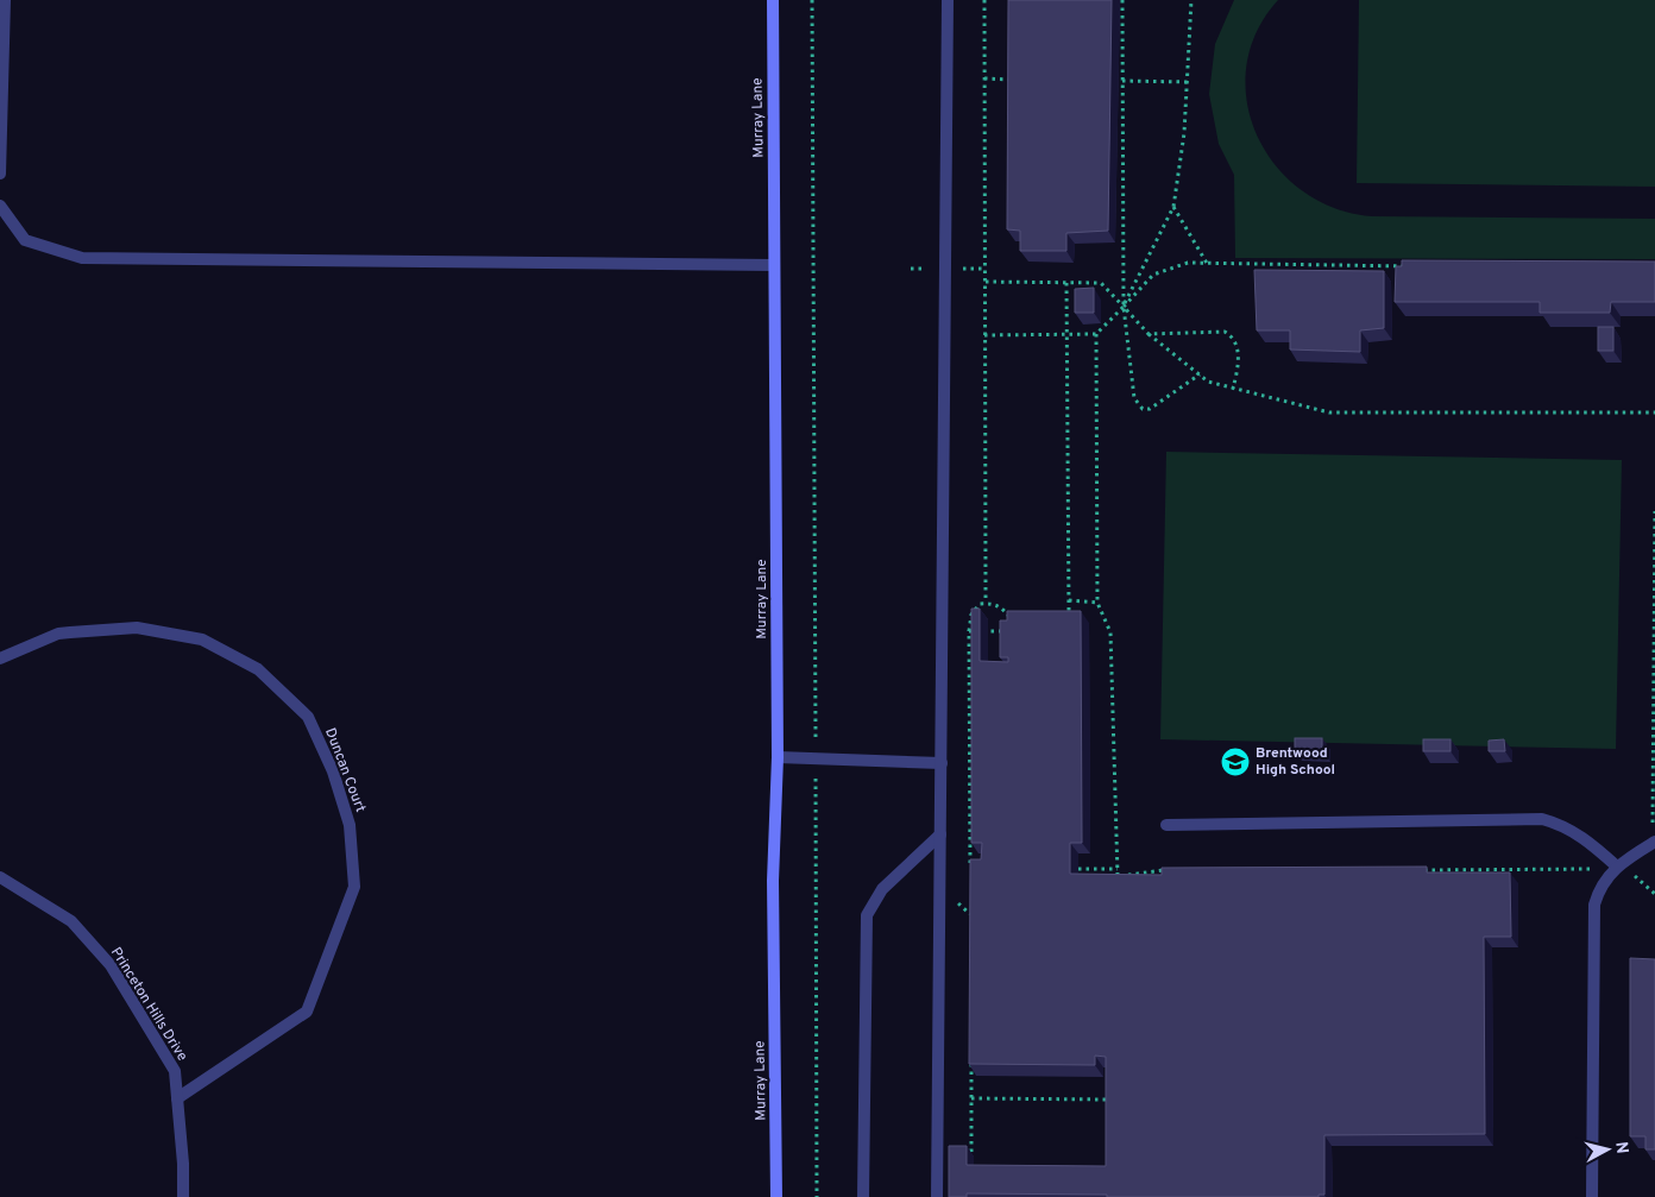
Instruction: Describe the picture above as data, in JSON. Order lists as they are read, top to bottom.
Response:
{
  "streets": {
    "main road": ["Murray Lane"],
    "street": ["Duncan Court", "Princeton Hills Drive"]
  },
  "crossings": [
    ["Duncan Court", "Princeton Hills Drive"]
  ],
  "places": {
    "school or university": ["Brentwood High School"]
  },
  "north": "right"
}
